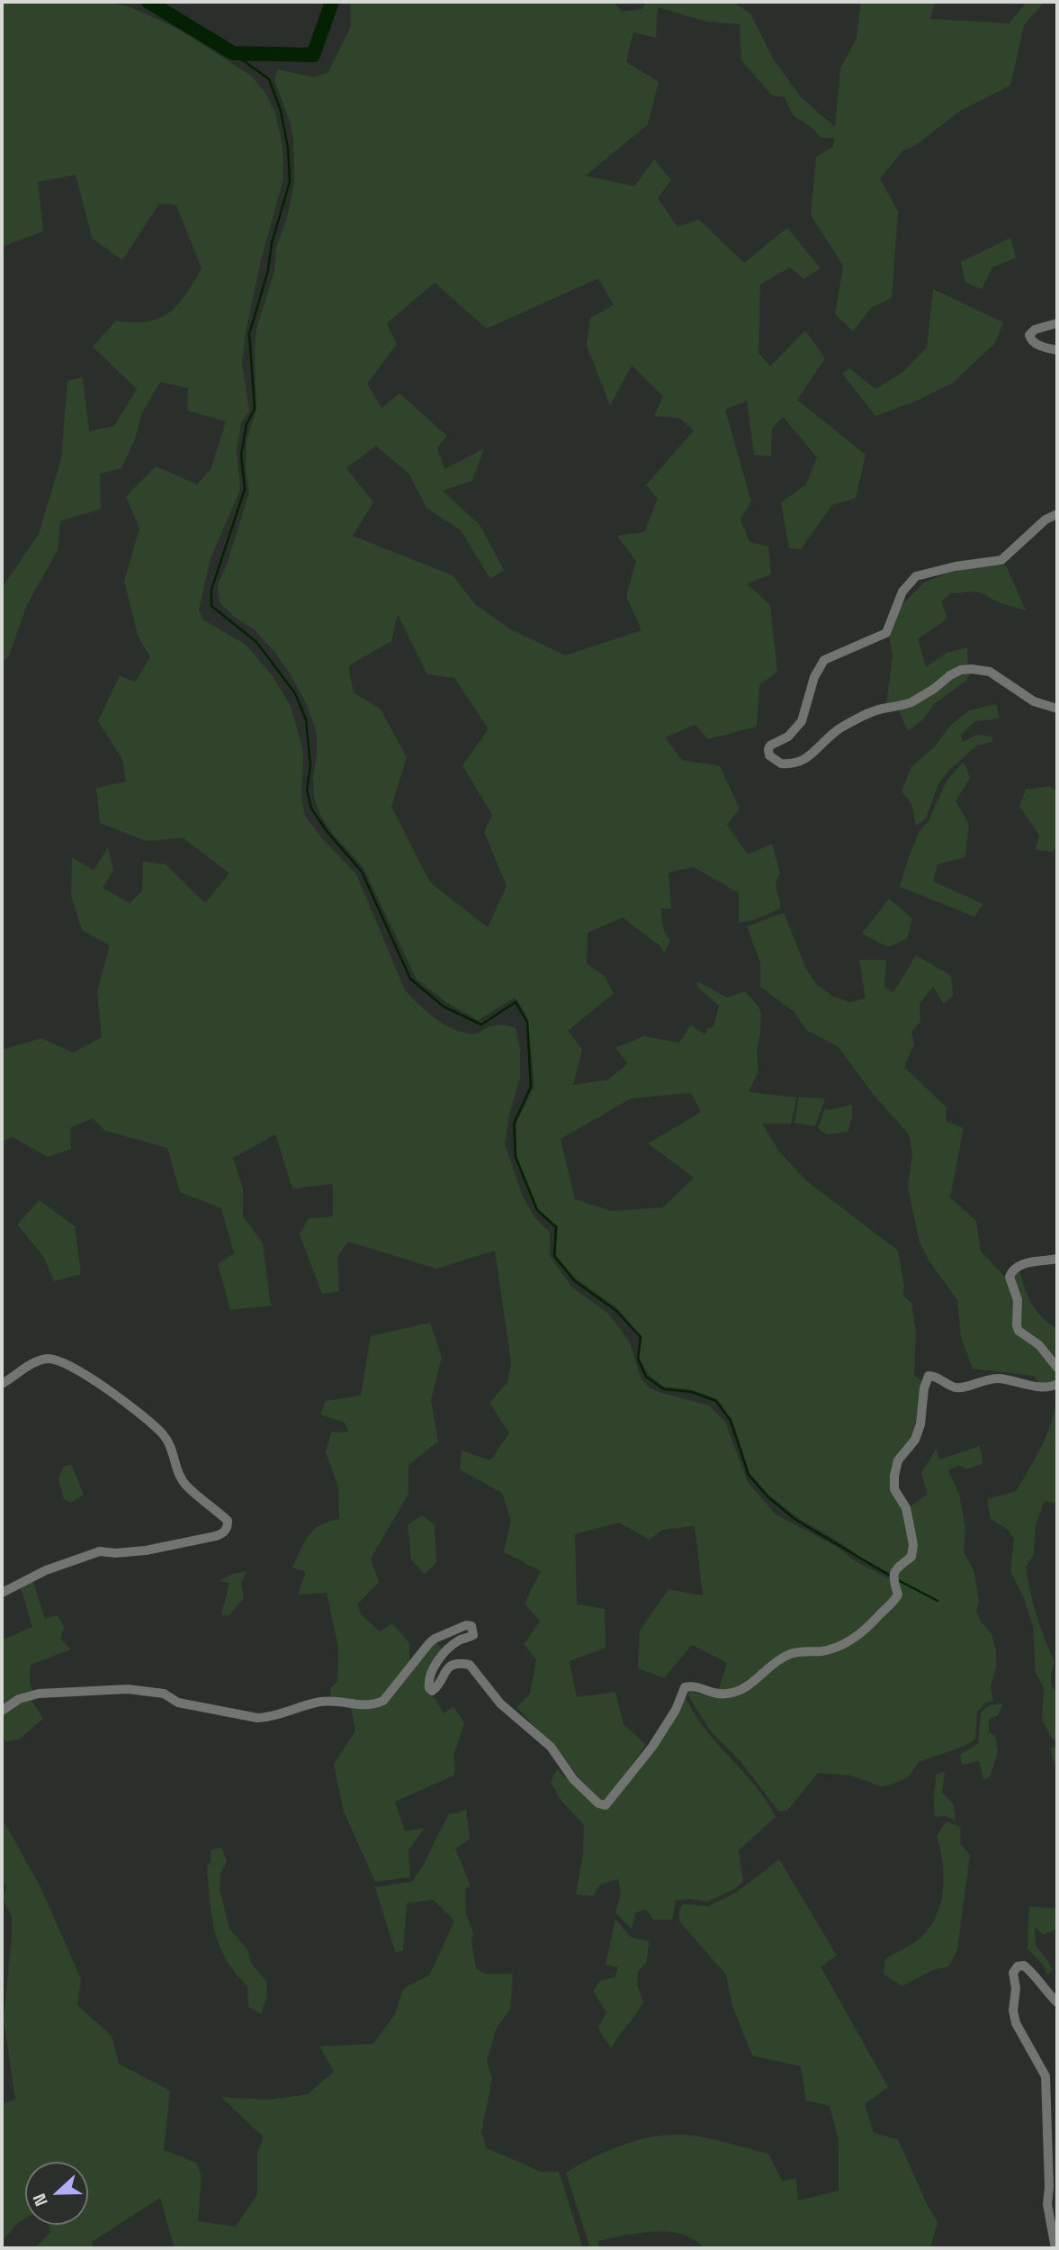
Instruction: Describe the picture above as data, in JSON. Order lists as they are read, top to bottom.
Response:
{
  "north": "left"
}
